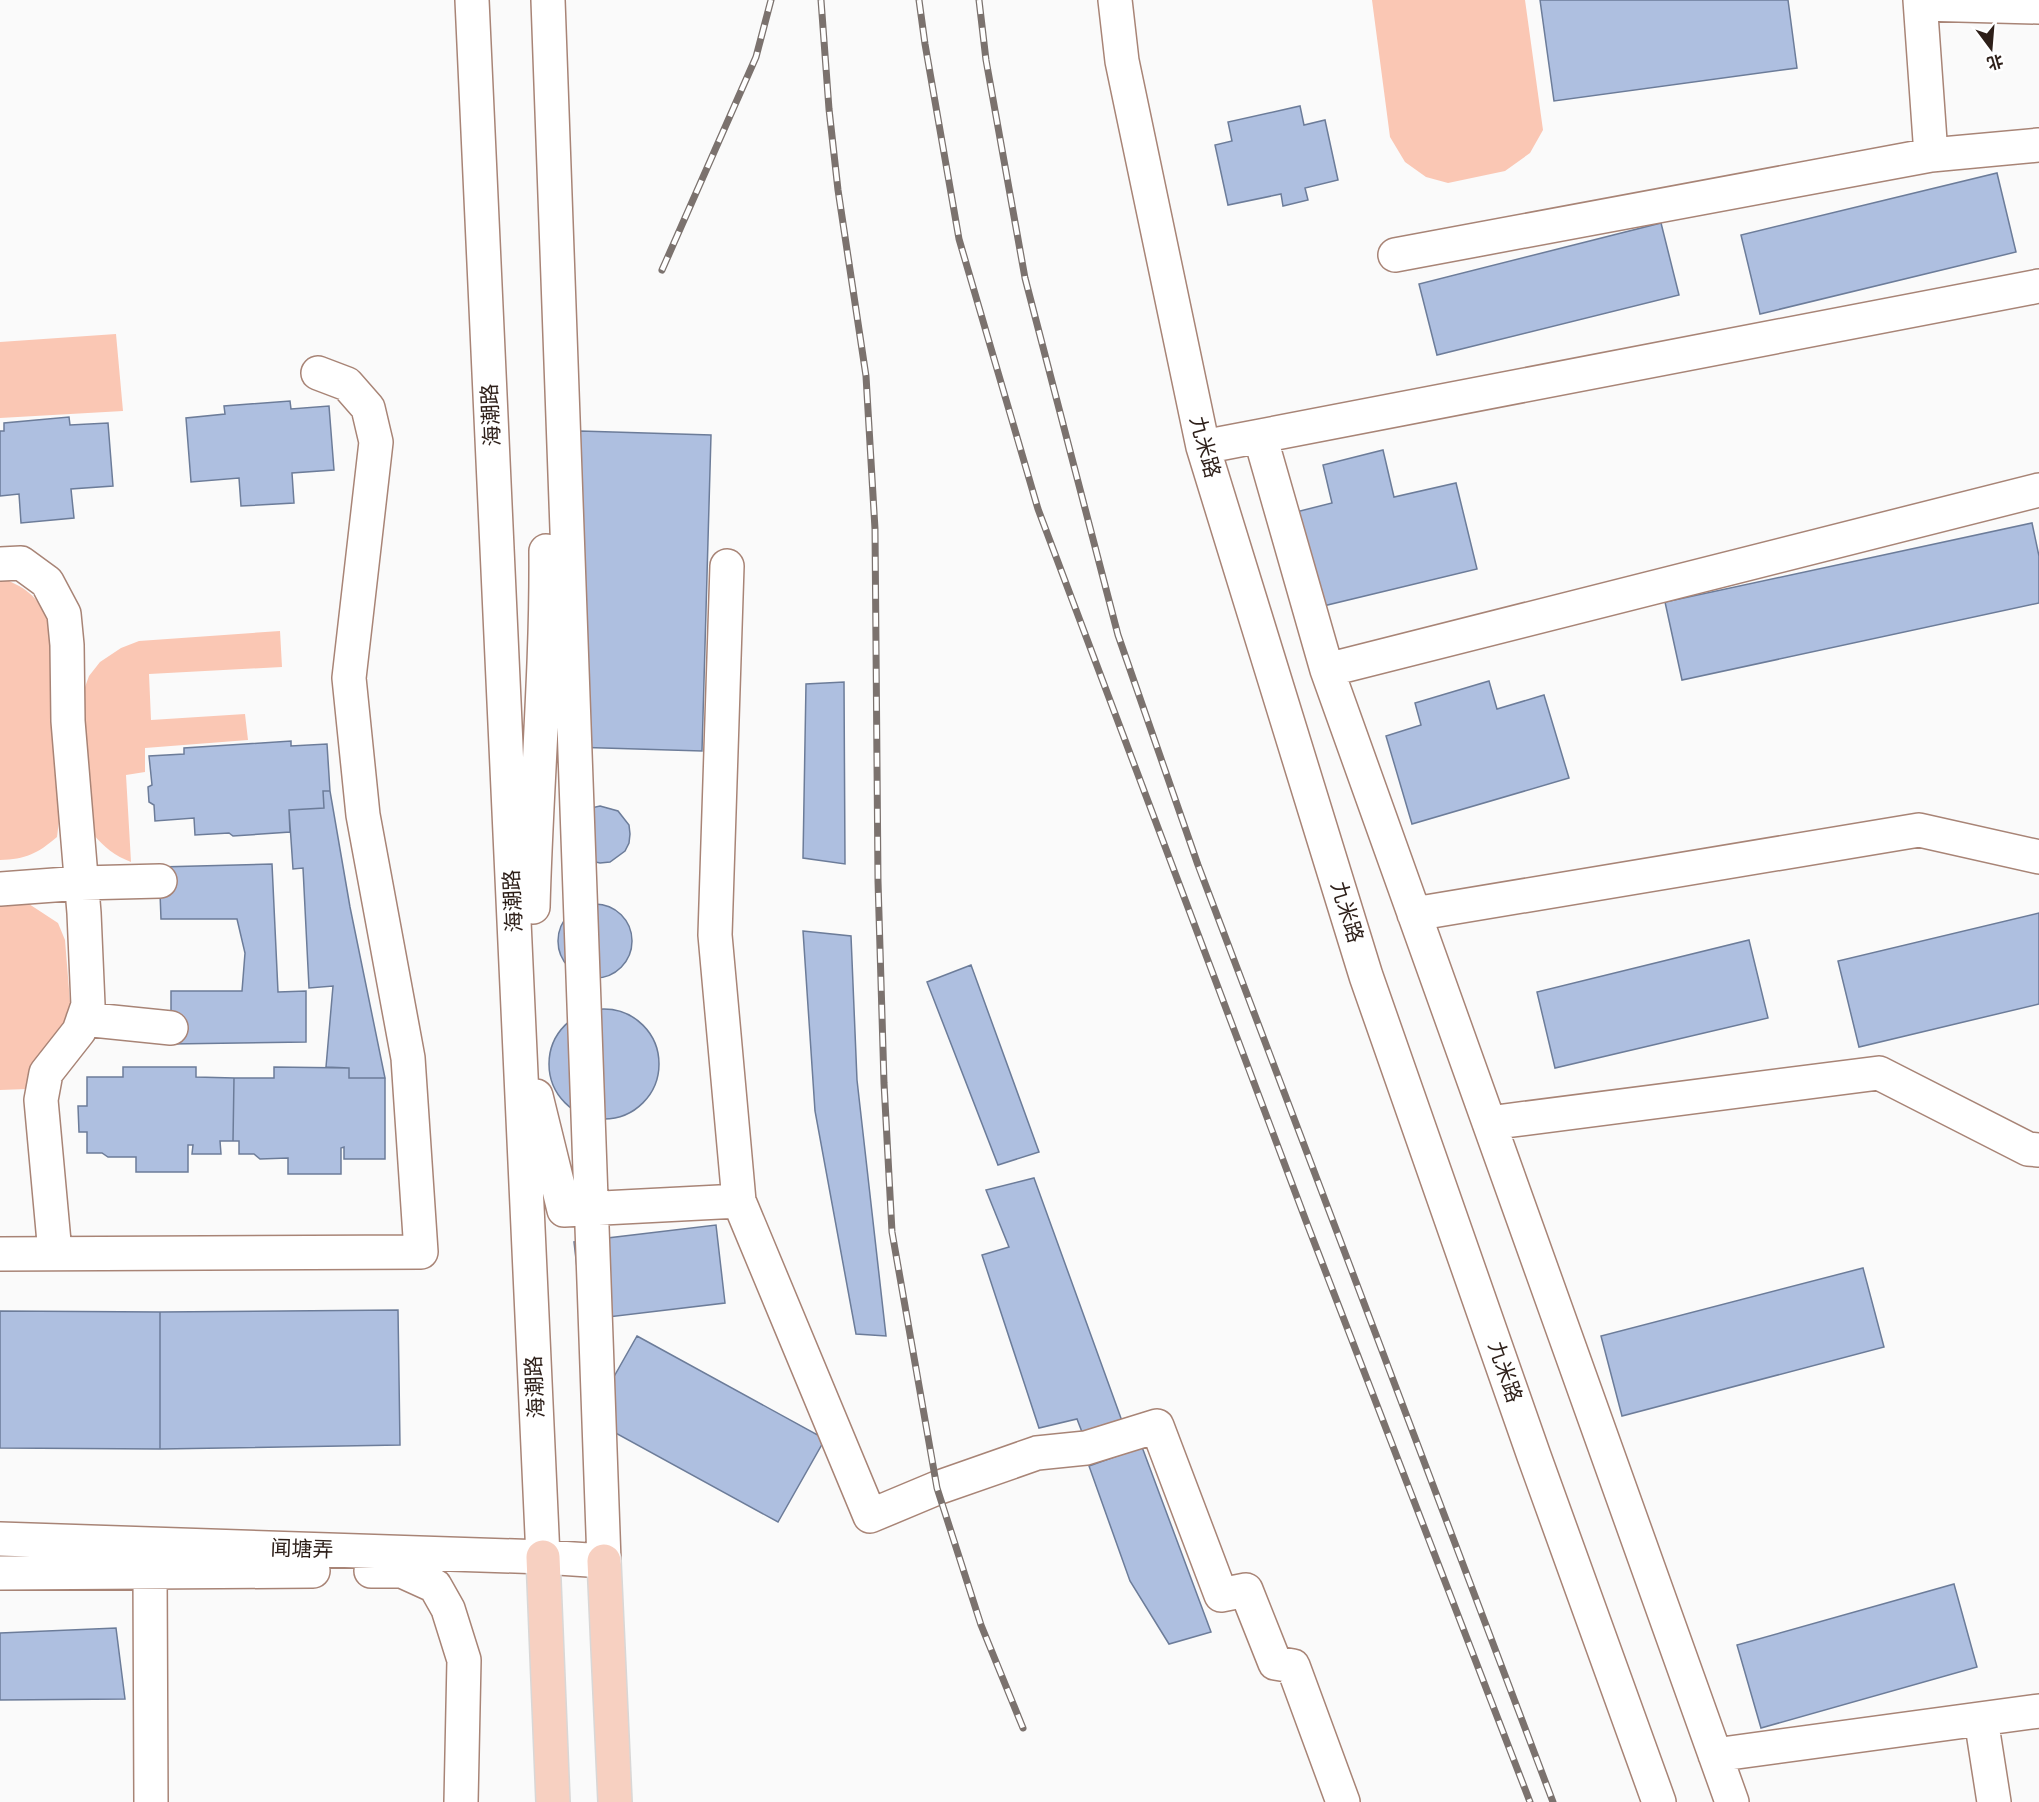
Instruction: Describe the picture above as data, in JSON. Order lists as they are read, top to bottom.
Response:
{
  "streets": {
    "main road": ["海潮路"],
    "street": ["九米路", "闻塘弄"]
  },
  "crossings": [
    ["海潮路", "闻塘弄"]
  ],
  "north": "bottom"
}
